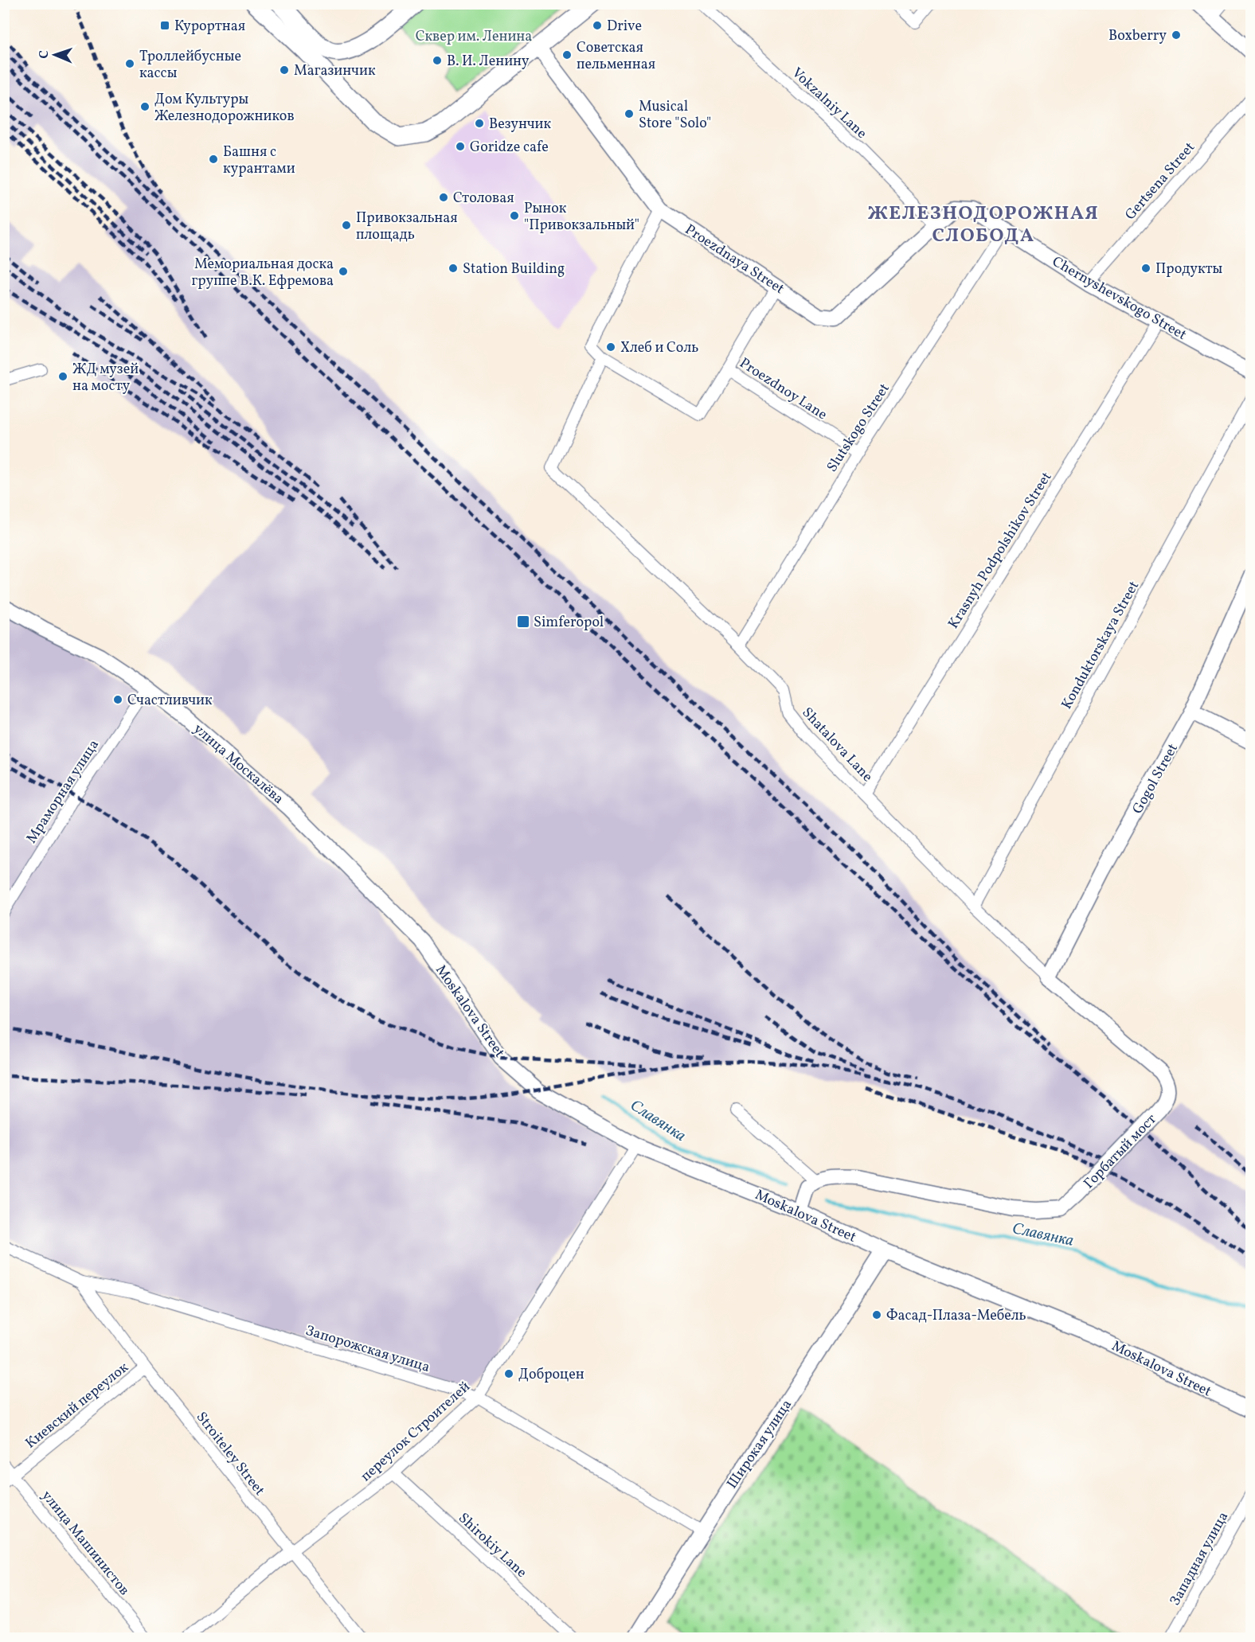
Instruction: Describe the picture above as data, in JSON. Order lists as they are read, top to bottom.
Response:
{
  "streets": {
    "main road": [
      "Proezdnaya Street",
      "Chernyshevskogo Street",
      "Gogol Street",
      "Moskalova Street",
      "Горбатый мост",
      "Широкая улица"
    ],
    "street": [
      "Vokzalniy Lane",
      "Gertsena Street",
      "Proezdnoy Lane",
      "Slutskogo Street",
      "Krasnyh Podpolshikov Street",
      "Konduktorskaya Street",
      "Shatalova Lane",
      "Мраморная улица",
      "Запорожская улица",
      "Киевский переулок",
      "переулок Строителей",
      "Stroiteley Street",
      "улица Машинистов",
      "Shirokiy Lane",
      "Западная улица"
    ]
  },
  "crossings": [
    ["Vokzalniy Lane", "Proezdnaya Street"],
    ["Gertsena Street", "Chernyshevskogo Street"],
    ["Proezdnaya Street", "Chernyshevskogo Street"],
    ["Proezdnaya Street", "Proezdnoy Lane"],
    ["Chernyshevskogo Street", "Slutskogo Street"],
    ["Chernyshevskogo Street", "Krasnyh Podpolshikov Street"],
    ["Proezdnoy Lane", "Slutskogo Street"],
    ["Slutskogo Street", "Shatalova Lane"],
    ["Krasnyh Podpolshikov Street", "Shatalova Lane"],
    ["Konduktorskaya Street", "Shatalova Lane"],
    ["Shatalova Lane", "Gogol Street"],
    ["Shatalova Lane", "Горбатый мост"],
    ["Gogol Street", "Горбатый мост"],
    ["Мраморная улица", "Moskalova Street"],
    ["Moskalova Street", "переулок Строителей"],
    ["Moskalova Street", "Широкая улица"],
    ["Запорожская улица", "переулок Строителей"],
    ["Запорожская улица", "Широкая улица"],
    ["Запорожская улица", "Stroiteley Street"],
    ["Киевский переулок", "Stroiteley Street"],
    ["Киевский переулок", "улица Машинистов"],
    ["переулок Строителей", "Stroiteley Street"],
    ["переулок Строителей", "Shirokiy Lane"]
  ],
  "districts": ["ЖЕЛЕЗНОДОРОЖНАЯ СЛОБОДА"],
  "water": ["Славянка"],
  "parks": ["Сквер им. Ленина"],
  "places": {
    "transit": ["Курортная", "Simferopol"],
    "other": [
      "Drive",
      "Boxberry",
      "Советская пельменная",
      "В. И. Ленину",
      "Троллейбусные кассы",
      "Магазинчик",
      "Дом Культуры Железнодорожников",
      "Musical Store \"Solo\"",
      "Везунчик",
      "Goridze cafe",
      "Башня с курантами",
      "Столовая",
      "Рынок \"Привокзальный\"",
      "Привокзальная площадь",
      "Station Building",
      "Продукты",
      "Мемориальная доска группе В.К. Ефремова",
      "Хлеб и Соль",
      "ЖД музей на мосту",
      "Счастливчик",
      "Фасад-Плаза-Мебель",
      "Доброцен"
    ]
  },
  "north": "left"
}
